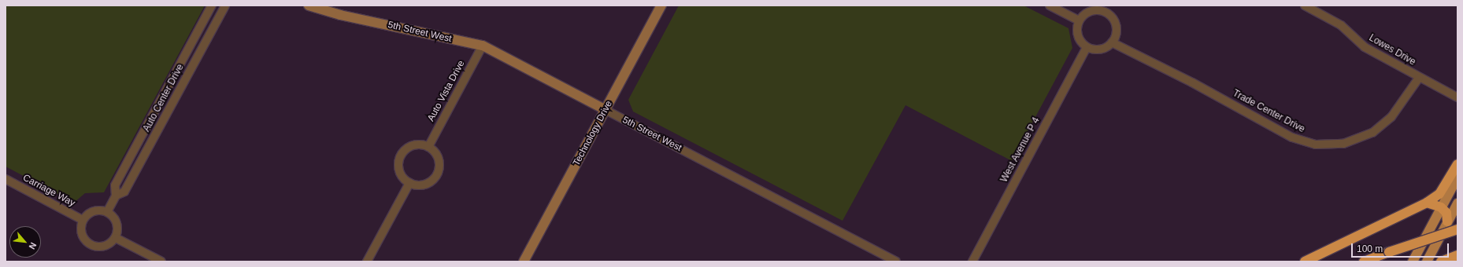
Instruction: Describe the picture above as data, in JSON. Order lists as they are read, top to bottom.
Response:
{
  "streets": {
    "street": [
      "5th Street West",
      "Lowes Drive",
      "Auto Vista Drive",
      "Auto Center Drive",
      "Trade Center Drive",
      "Technology Drive",
      "West Avenue P 4",
      "Carriage Way"
    ]
  },
  "crossings": [
    ["5th Street West", "Auto Vista Drive"],
    ["5th Street West", "Technology Drive"],
    ["Lowes Drive", "Trade Center Drive"],
    ["Auto Center Drive", "Carriage Way"],
    ["Trade Center Drive", "West Avenue P 4"]
  ],
  "scale_bar": "100 m",
  "north": "bottom right"
}
